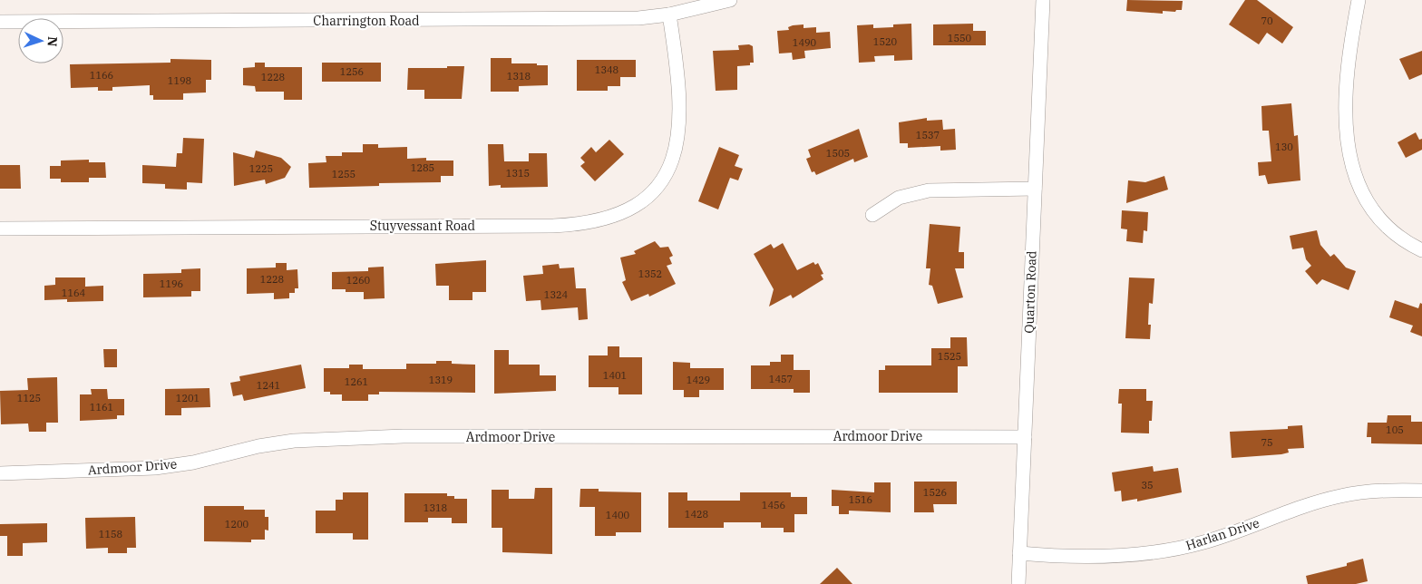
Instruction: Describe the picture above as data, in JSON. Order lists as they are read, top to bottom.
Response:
{
  "streets": {
    "street": [
      "Charrington Road",
      "Stuyvessant Road",
      "Quarton Road",
      "Ardmoor Drive",
      "Harlan Drive"
    ]
  },
  "crossings": [
    ["Charrington Road", "Stuyvessant Road"],
    ["Quarton Road", "Ardmoor Drive"],
    ["Quarton Road", "Harlan Drive"]
  ],
  "house_numbers": [
    "70",
    "1550",
    "1520",
    "1490",
    "1348",
    "1256",
    "1166",
    "1318",
    "1228",
    "1198",
    "1537",
    "130",
    "1505",
    "1285",
    "1225",
    "1315",
    "1255",
    "1352",
    "1228",
    "1260",
    "1196",
    "1164",
    "1324",
    "1525",
    "1401",
    "1457",
    "1319",
    "1429",
    "1261",
    "1241",
    "1125",
    "1201",
    "1161",
    "105",
    "75",
    "35",
    "1526",
    "1516",
    "1456",
    "1318",
    "1428",
    "1400",
    "1200",
    "1158"
  ],
  "north": "right"
}
